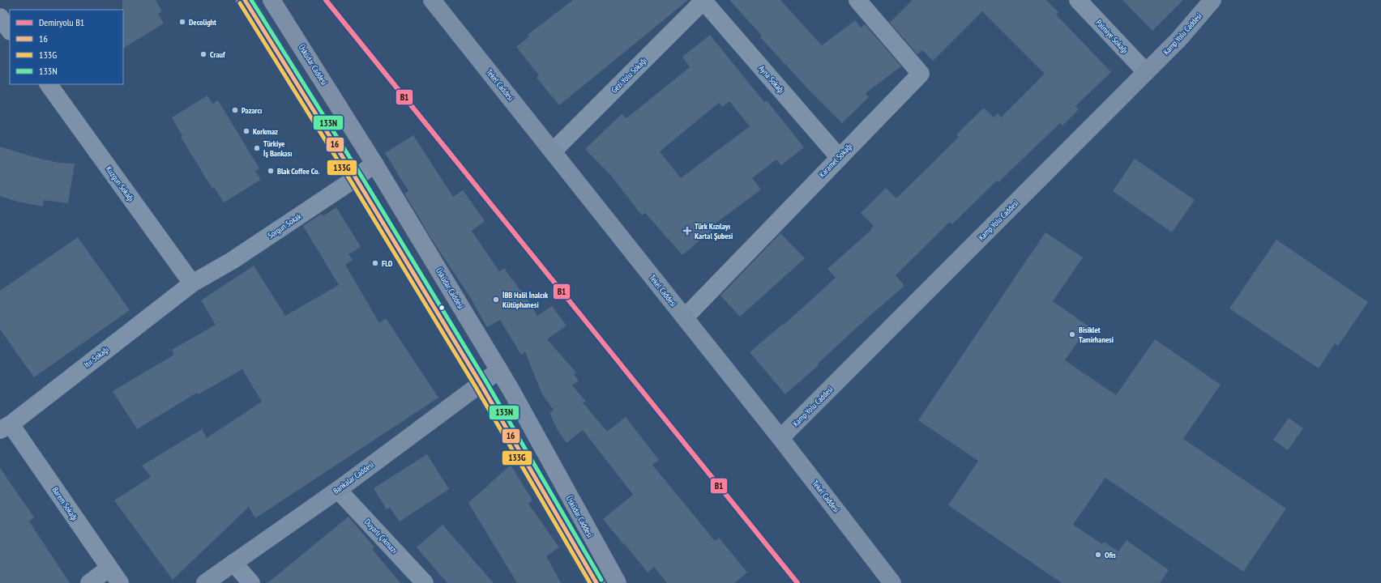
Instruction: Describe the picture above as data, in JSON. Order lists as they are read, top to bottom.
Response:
{
  "streets": {
    "main road": ["Üsküdar Caddesi"],
    "street": [
      "Kamp Yolu Caddesi",
      "Palmiye Sokağı",
      "Gezi Yolu Sokağı",
      "Ayna Sokağı",
      "Tekel Caddesi",
      "Karamel Sokağı",
      "Kuzgun Sokağı",
      "Sorgun Sokak",
      "Itır Sokağı",
      "Bankalar Caddesi",
      "Barem Sokağı",
      "Duyarlı Çıkmazı"
    ]
  },
  "crossings": [
    ["Kamp Yolu Caddesi", "Palmiye Sokağı"],
    ["Kamp Yolu Caddesi", "Tekel Caddesi"],
    ["Üsküdar Caddesi", "Sorgun Sokak"],
    ["Üsküdar Caddesi", "Bankalar Caddesi"],
    ["Gezi Yolu Sokağı", "Ayna Sokağı"],
    ["Gezi Yolu Sokağı", "Tekel Caddesi"],
    ["Ayna Sokağı", "Karamel Sokağı"],
    ["Tekel Caddesi", "Karamel Sokağı"],
    ["Kuzgun Sokağı", "Sorgun Sokak"],
    ["Kuzgun Sokağı", "Itır Sokağı"],
    ["Sorgun Sokak", "Itır Sokağı"],
    ["Itır Sokağı", "Barem Sokağı"],
    ["Bankalar Caddesi", "Duyarlı Çıkmazı"]
  ],
  "places": {
    "other": [
      "Decolight",
      "Crauf",
      "Pazarcı",
      "Korkmaz",
      "Türkiye İş Bankası",
      "Blak Coffee Co.",
      "FLO",
      "İBB Halil İnalcık Kütüphanesi",
      "Bisiklet Tamirhanesi",
      "Ofis"
    ],
    "health": ["Türk Kızılayı Kartal Şubesi"]
  },
  "lines": [
    "rail line B1",
    "transit line 16",
    "transit line 133N",
    "transit line 133G"
  ],
  "legend": [
    "Demiryolu B1",
    "16",
    "133G",
    "133N"
  ]
}
